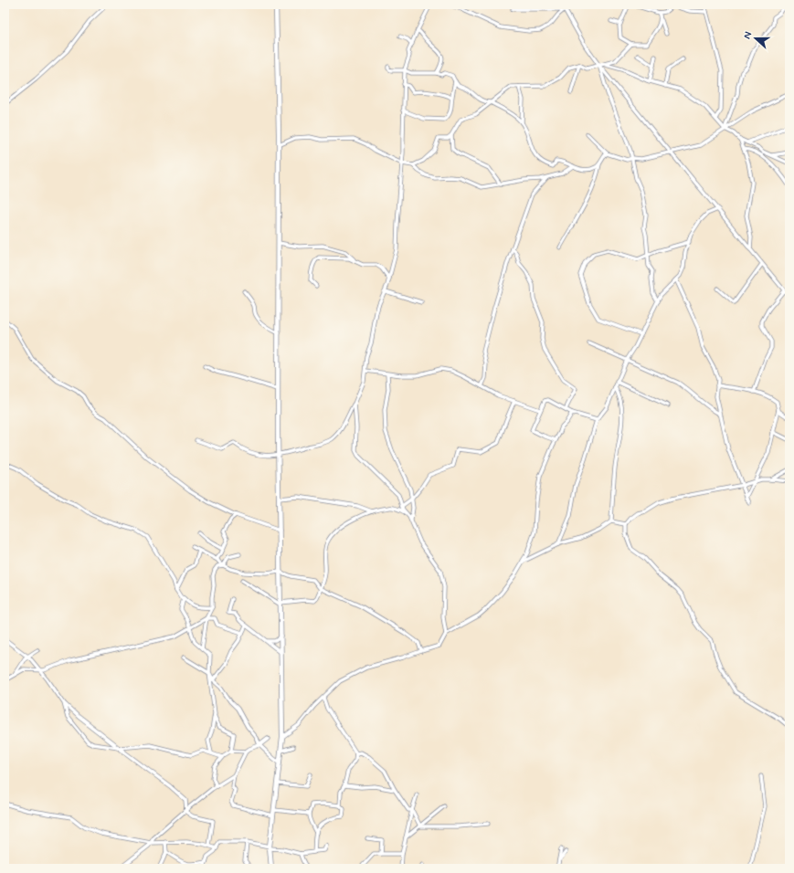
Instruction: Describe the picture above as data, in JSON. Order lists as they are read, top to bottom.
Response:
{
  "north": "left"
}
